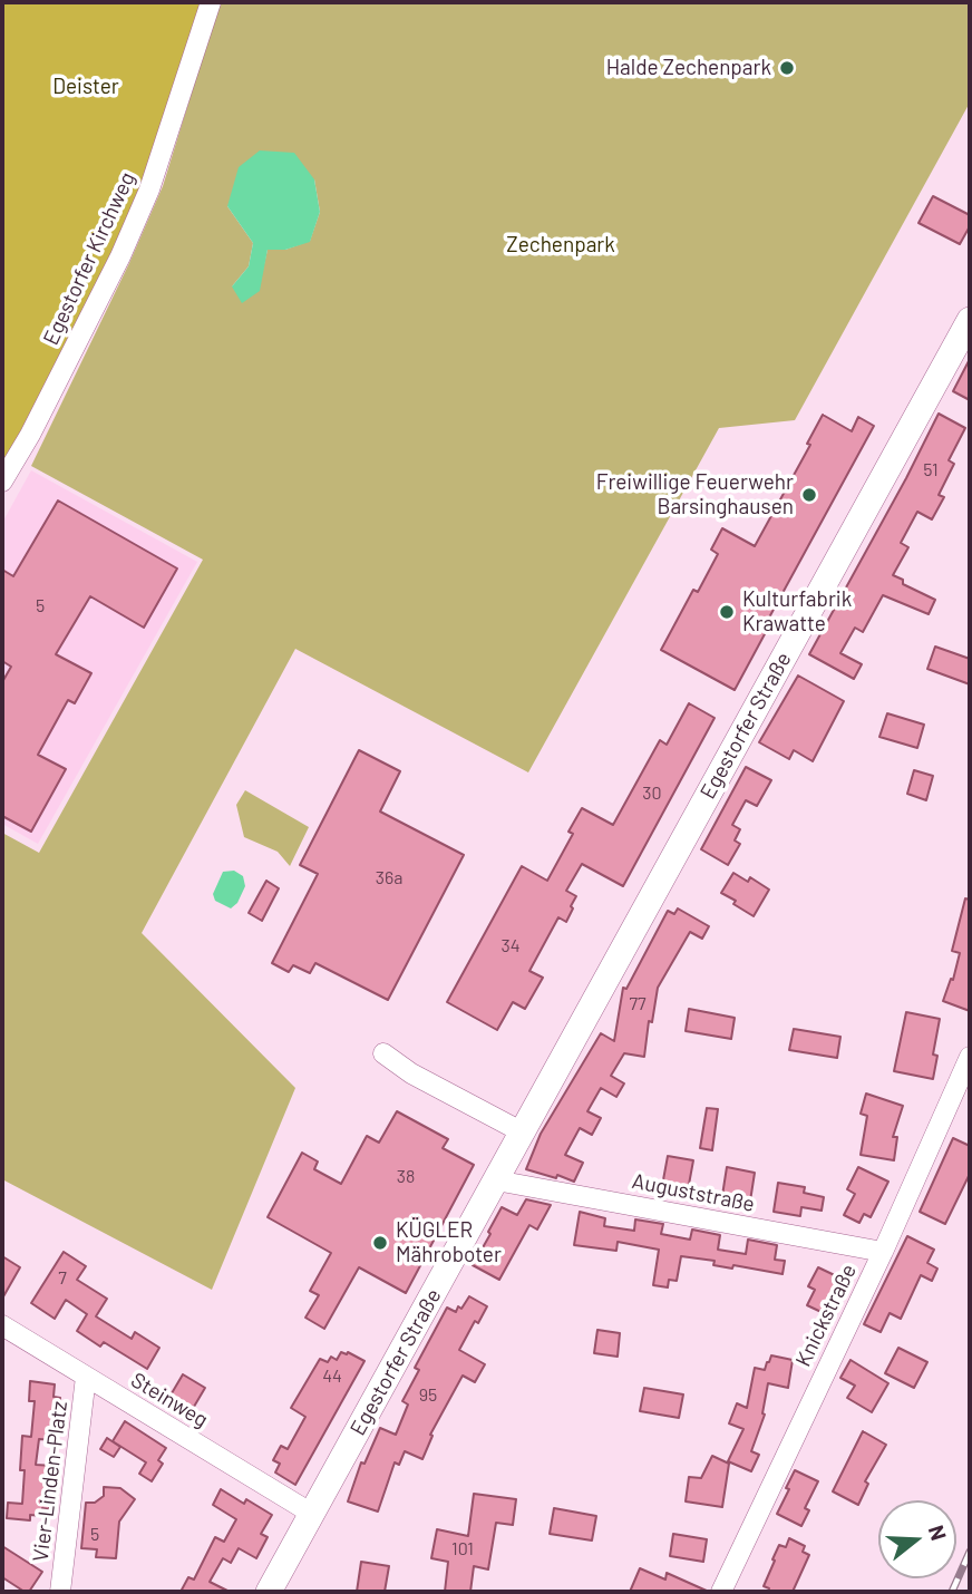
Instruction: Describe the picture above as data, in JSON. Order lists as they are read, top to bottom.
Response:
{
  "streets": {
    "main road": ["Egestorfer Straße"],
    "street": [
      "Egestorfer Kirchweg",
      "Auguststraße",
      "Knickstraße",
      "Steinweg",
      "Vier-Linden-Platz"
    ]
  },
  "crossings": [
    ["Egestorfer Straße", "Auguststraße"],
    ["Egestorfer Straße", "Steinweg"],
    ["Auguststraße", "Knickstraße"],
    ["Steinweg", "Vier-Linden-Platz"]
  ],
  "parks": ["Deister", "Zechenpark"],
  "places": [
    "Halde Zechenpark",
    "Freiwillige Feuerwehr Barsinghausen",
    "Kulturfabrik Krawatte",
    "KÜGLER Mähroboter"
  ],
  "house_numbers": [
    "51",
    "5",
    "30",
    "36a",
    "34",
    "77",
    "38",
    "7",
    "44",
    "95",
    "5",
    "101"
  ],
  "north": "right"
}
